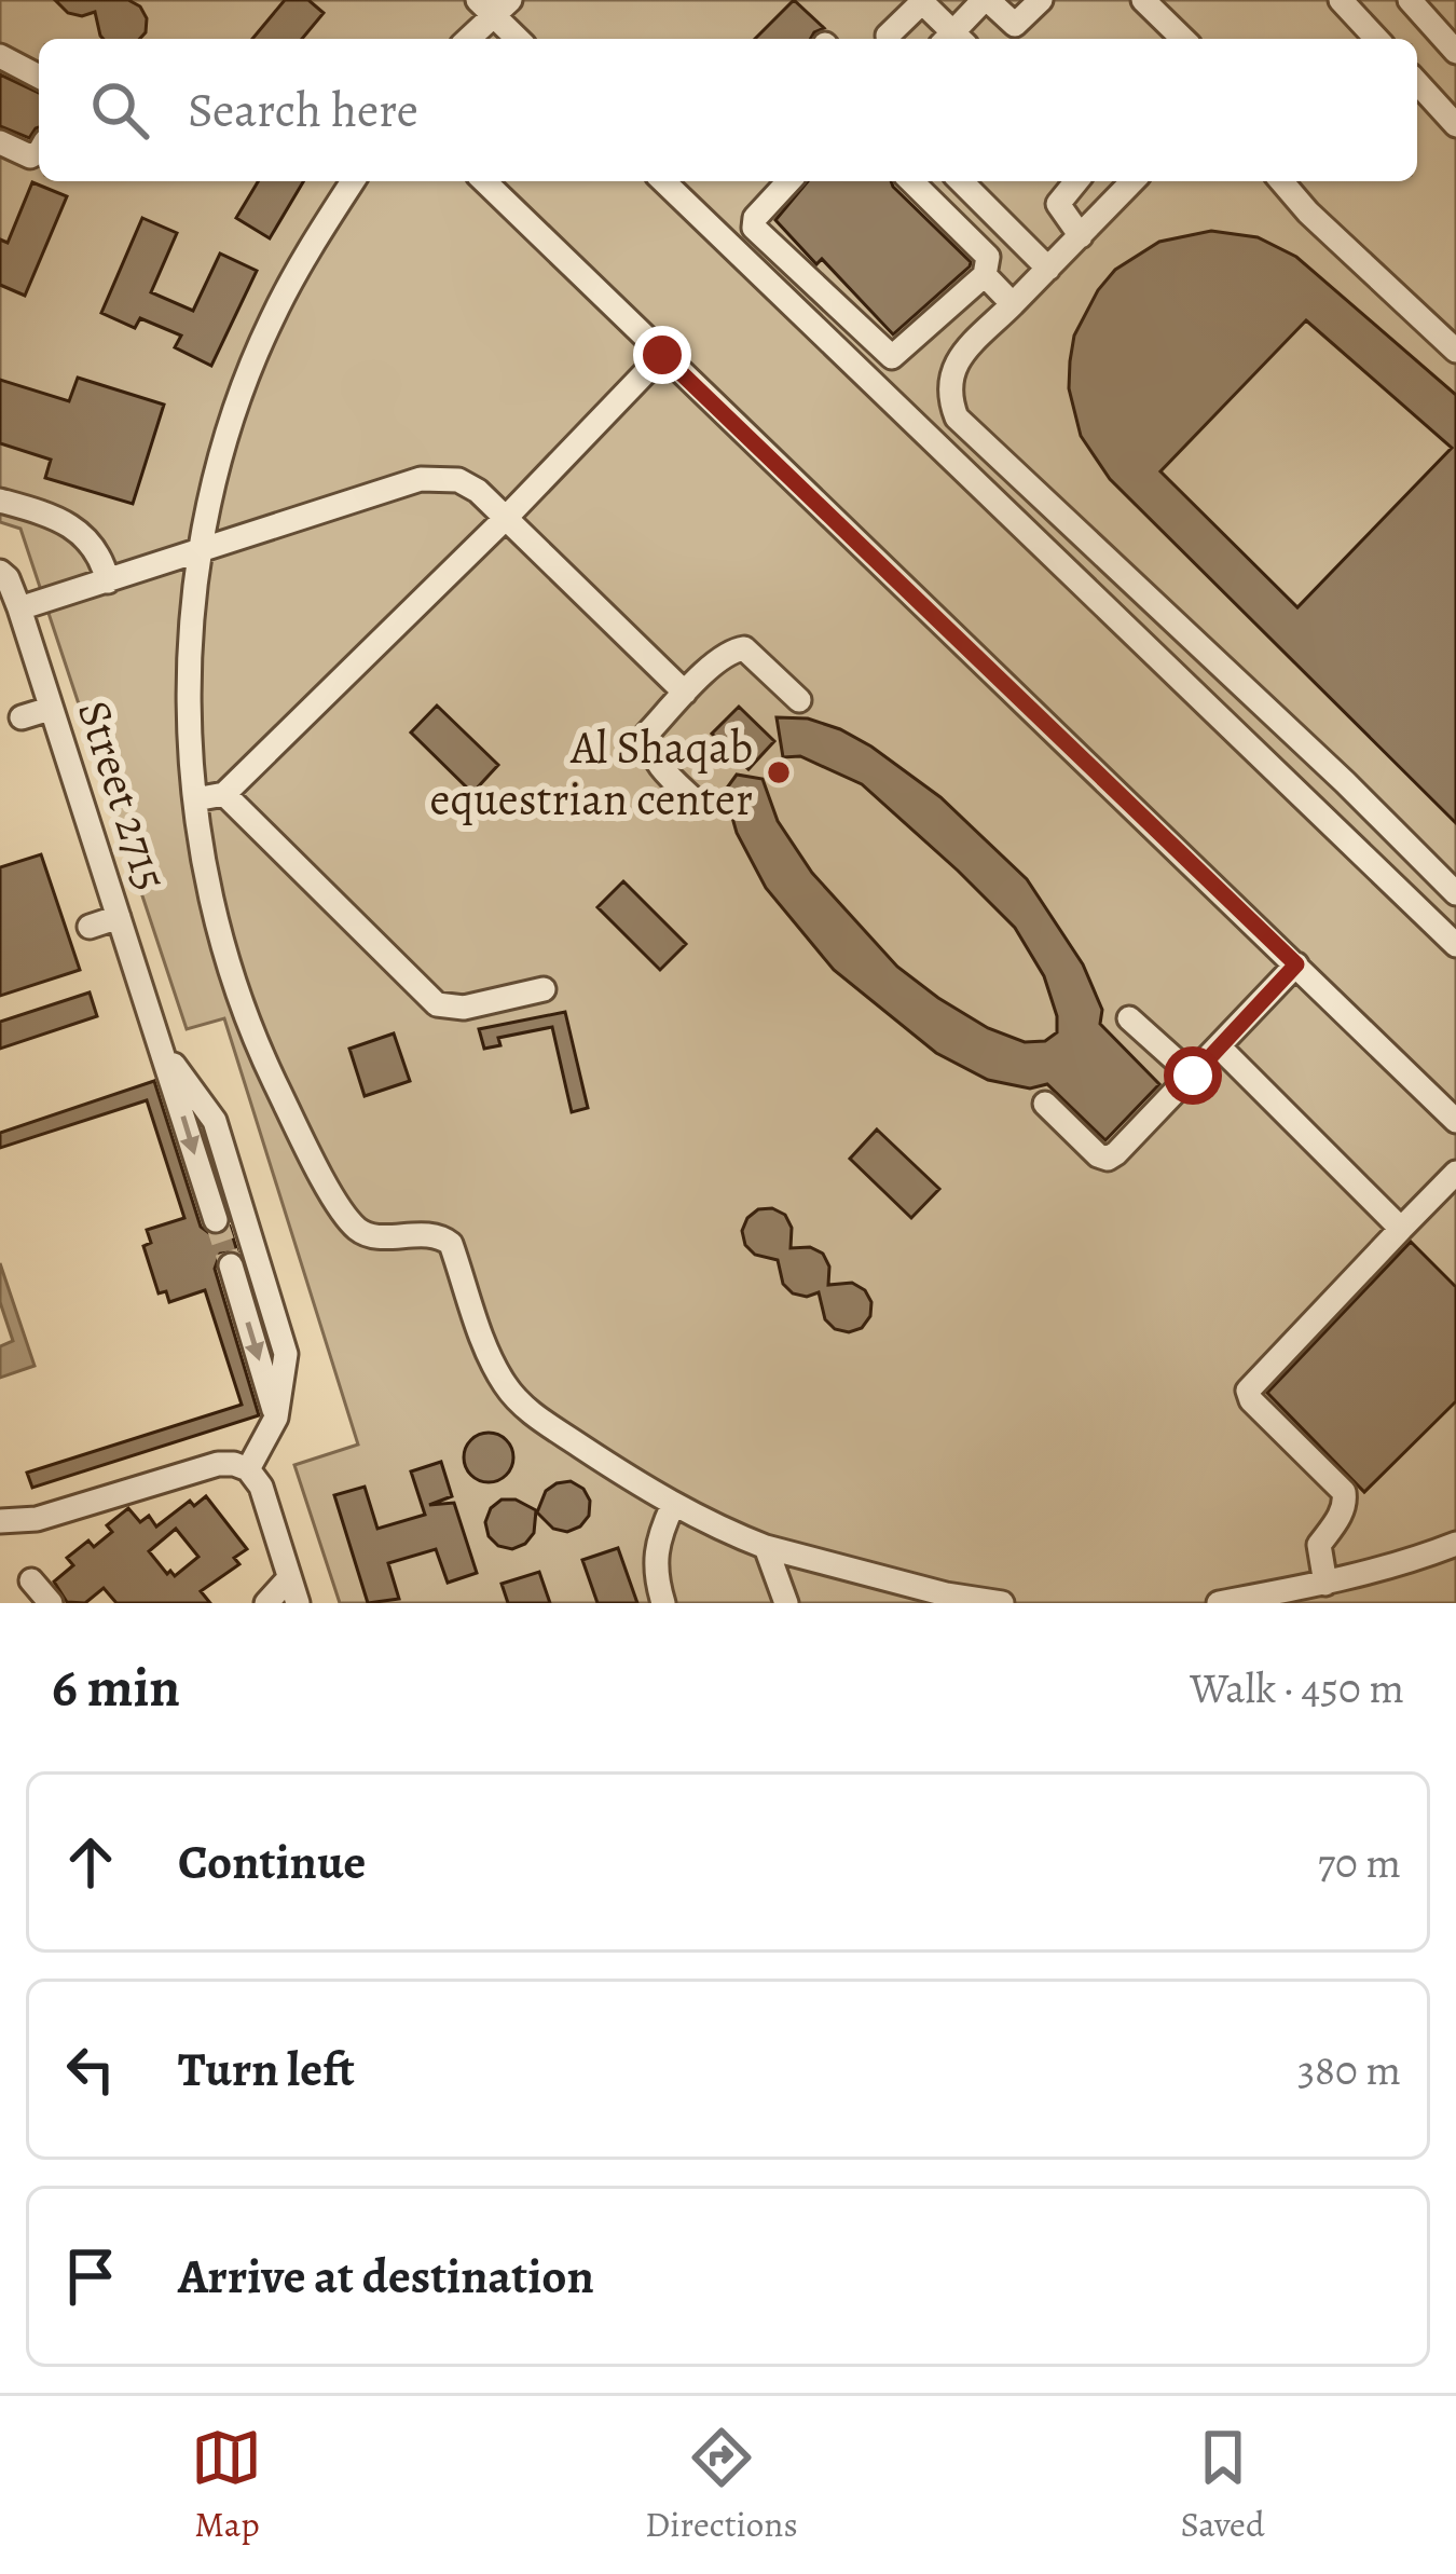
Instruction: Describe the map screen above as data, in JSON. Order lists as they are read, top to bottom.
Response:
{
  "streets": {
    "street": ["Street 2715"]
  },
  "places": ["Al Shaqab equestrian center"],
  "page": {
    "search": "Search here",
    "heading": ["6 min", "Walk · 450 m"],
    "list": [
      ["Continue", "70 m"],
      ["Turn left", "380 m"],
      "Arrive at destination"
    ],
    "nav": ["Map", "Directions", "Saved"]
  }
}
